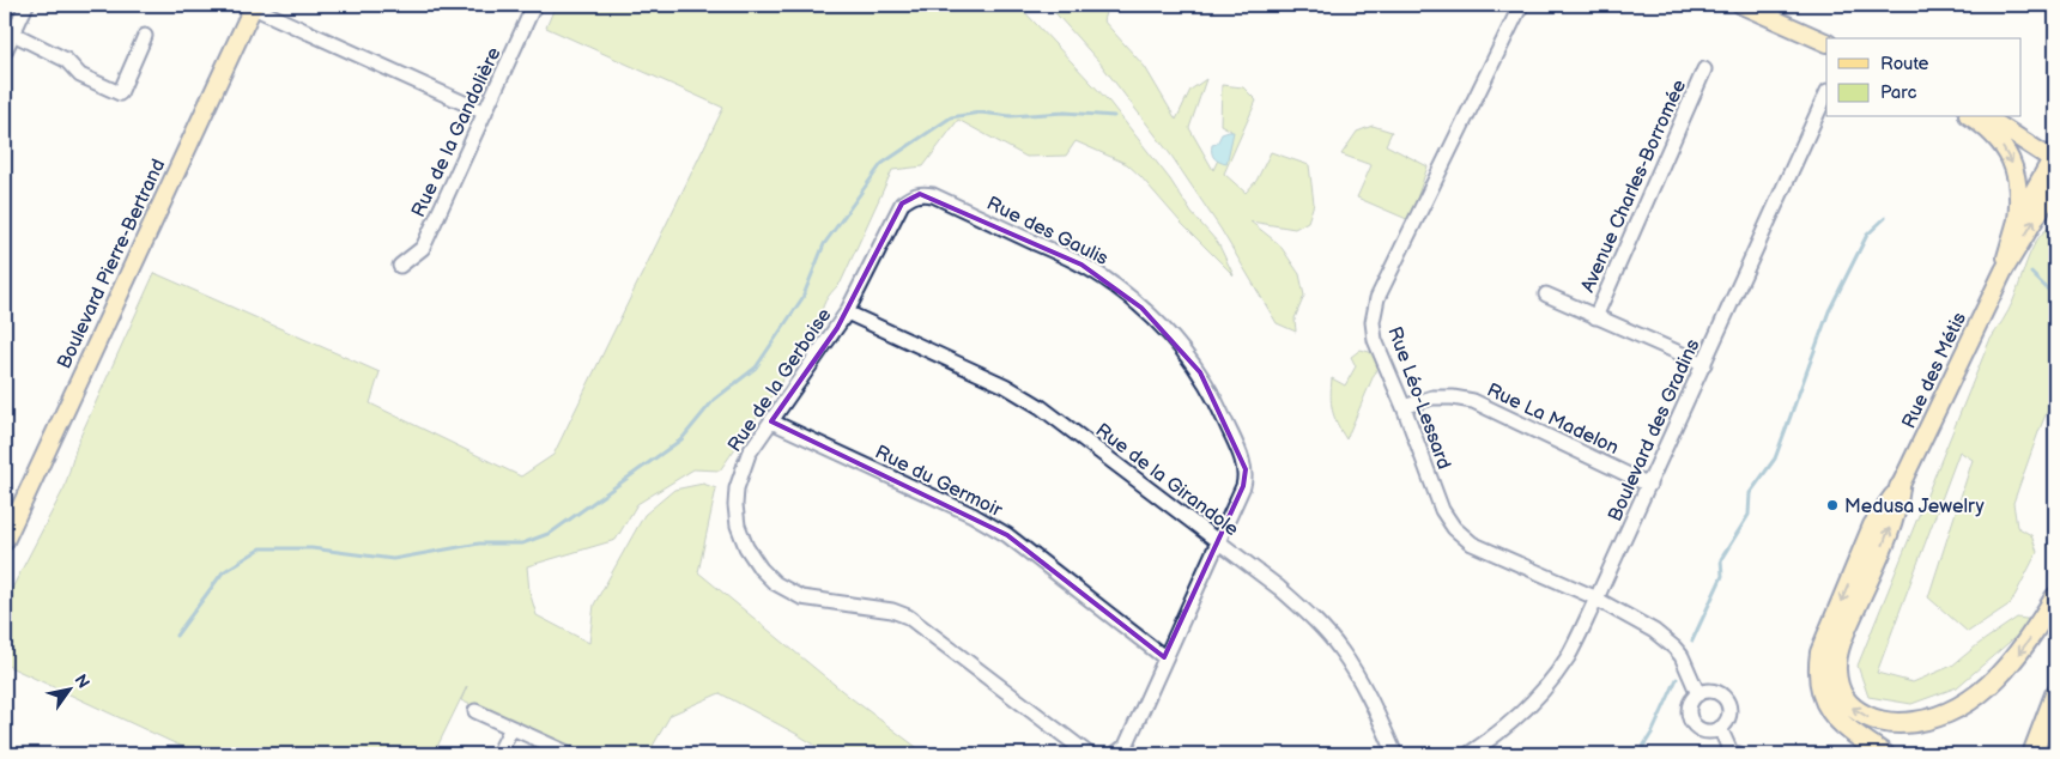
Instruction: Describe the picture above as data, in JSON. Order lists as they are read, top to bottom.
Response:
{
  "streets": {
    "main road": ["Boulevard Pierre-Bertrand", "Rue des Métis"],
    "street": [
      "Rue de la Gandolière",
      "Avenue Charles-Borromée",
      "Rue des Gaulis",
      "Rue de la Gerboise",
      "Rue Léo-Lessard",
      "Rue La Madelon",
      "Boulevard des Gradins",
      "Rue de la Girandole",
      "Rue du Germoir"
    ]
  },
  "crossings": [
    ["Rue des Gaulis", "Rue de la Gerboise"],
    ["Rue des Gaulis", "Rue de la Girandole"],
    ["Rue de la Gerboise", "Rue de la Girandole"],
    ["Rue de la Gerboise", "Rue du Germoir"],
    ["Rue Léo-Lessard", "Rue La Madelon"],
    ["Rue Léo-Lessard", "Boulevard des Gradins"],
    ["Rue La Madelon", "Boulevard des Gradins"]
  ],
  "places": ["Medusa Jewelry"],
  "legend": ["Route", "Parc"],
  "north": "top right"
}
